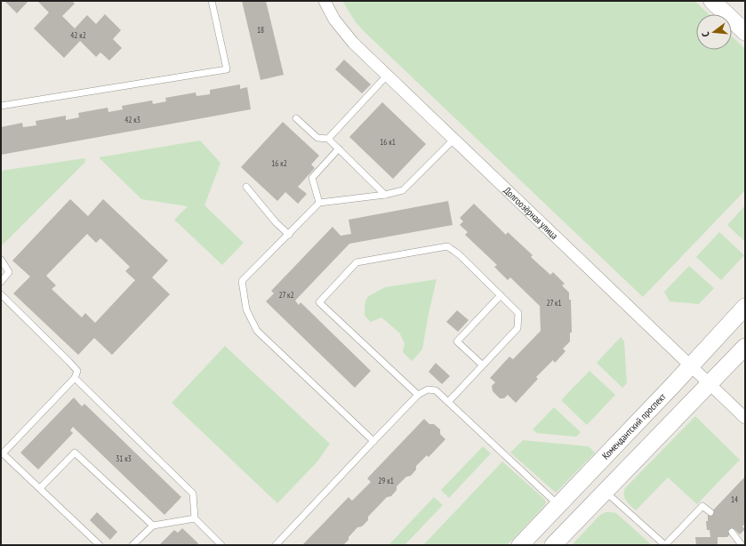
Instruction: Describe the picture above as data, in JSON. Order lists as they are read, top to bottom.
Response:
{
  "streets": {
    "main road": ["Комендантский проспект"],
    "street": ["Долгоозёрная улица"]
  },
  "crossings": [
    ["Долгоозёрная улица", "Комендантский проспект"]
  ],
  "house_numbers": [
    "18",
    "42 к2",
    "42 к3",
    "16 к1",
    "16 к2",
    "27 к2",
    "27 к1",
    "31 к3",
    "29 к1",
    "14"
  ],
  "north": "left"
}
